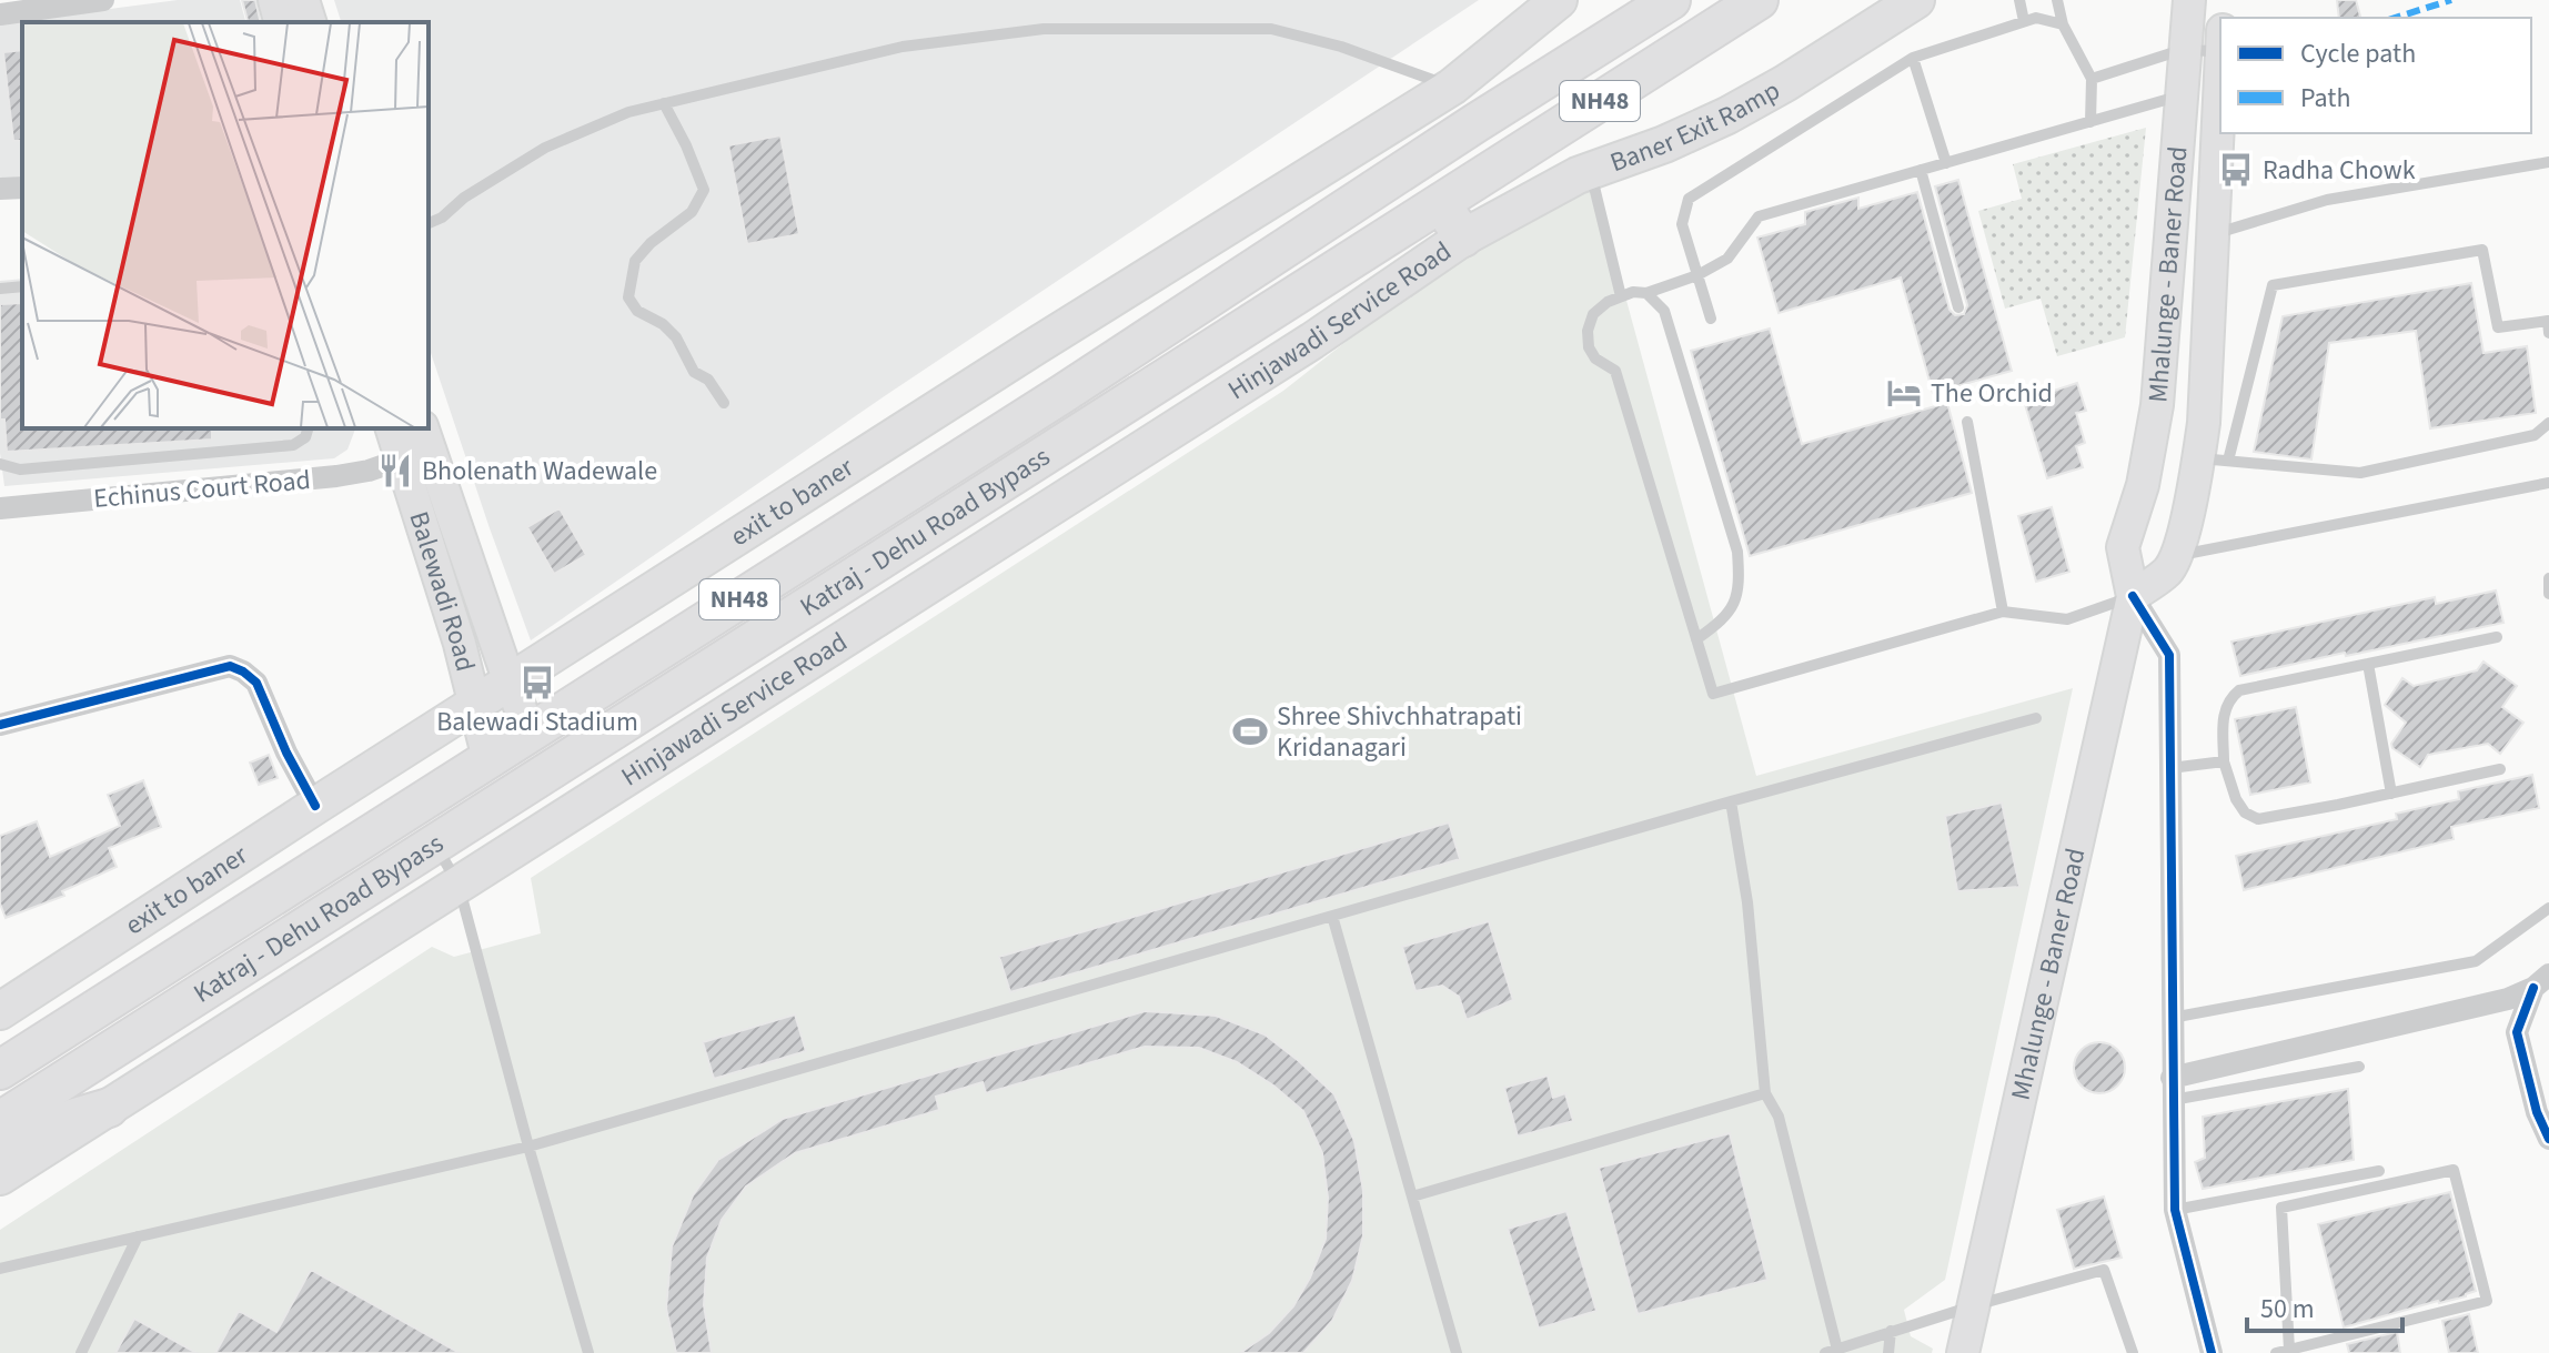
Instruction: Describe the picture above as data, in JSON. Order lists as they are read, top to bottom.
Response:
{
  "streets": {
    "highway": ["NH48", "Katraj - Dehu Road Bypass"],
    "main road": [
      "Baner Exit Ramp",
      "Mhalunge - Baner Road",
      "Hinjawadi Service Road",
      "exit to baner",
      "Balewadi Road"
    ],
    "street": ["Echinus Court Road"]
  },
  "crossings": [
    ["Baner Exit Ramp", "Hinjawadi Service Road"],
    ["Echinus Court Road", "Balewadi Road"],
    ["exit to baner", "Balewadi Road"],
    ["Katraj - Dehu Road Bypass", "Balewadi Road"]
  ],
  "places": {
    "bus stop": ["Radha Chowk", "Balewadi Stadium"],
    "hotel": ["The Orchid"],
    "restaurant": ["Bholenath Wadewale"],
    "sports": ["Shree Shivchhatrapati Kridanagari"]
  },
  "legend": ["Cycle path", "Path"],
  "scale_bar": "50 m"
}
